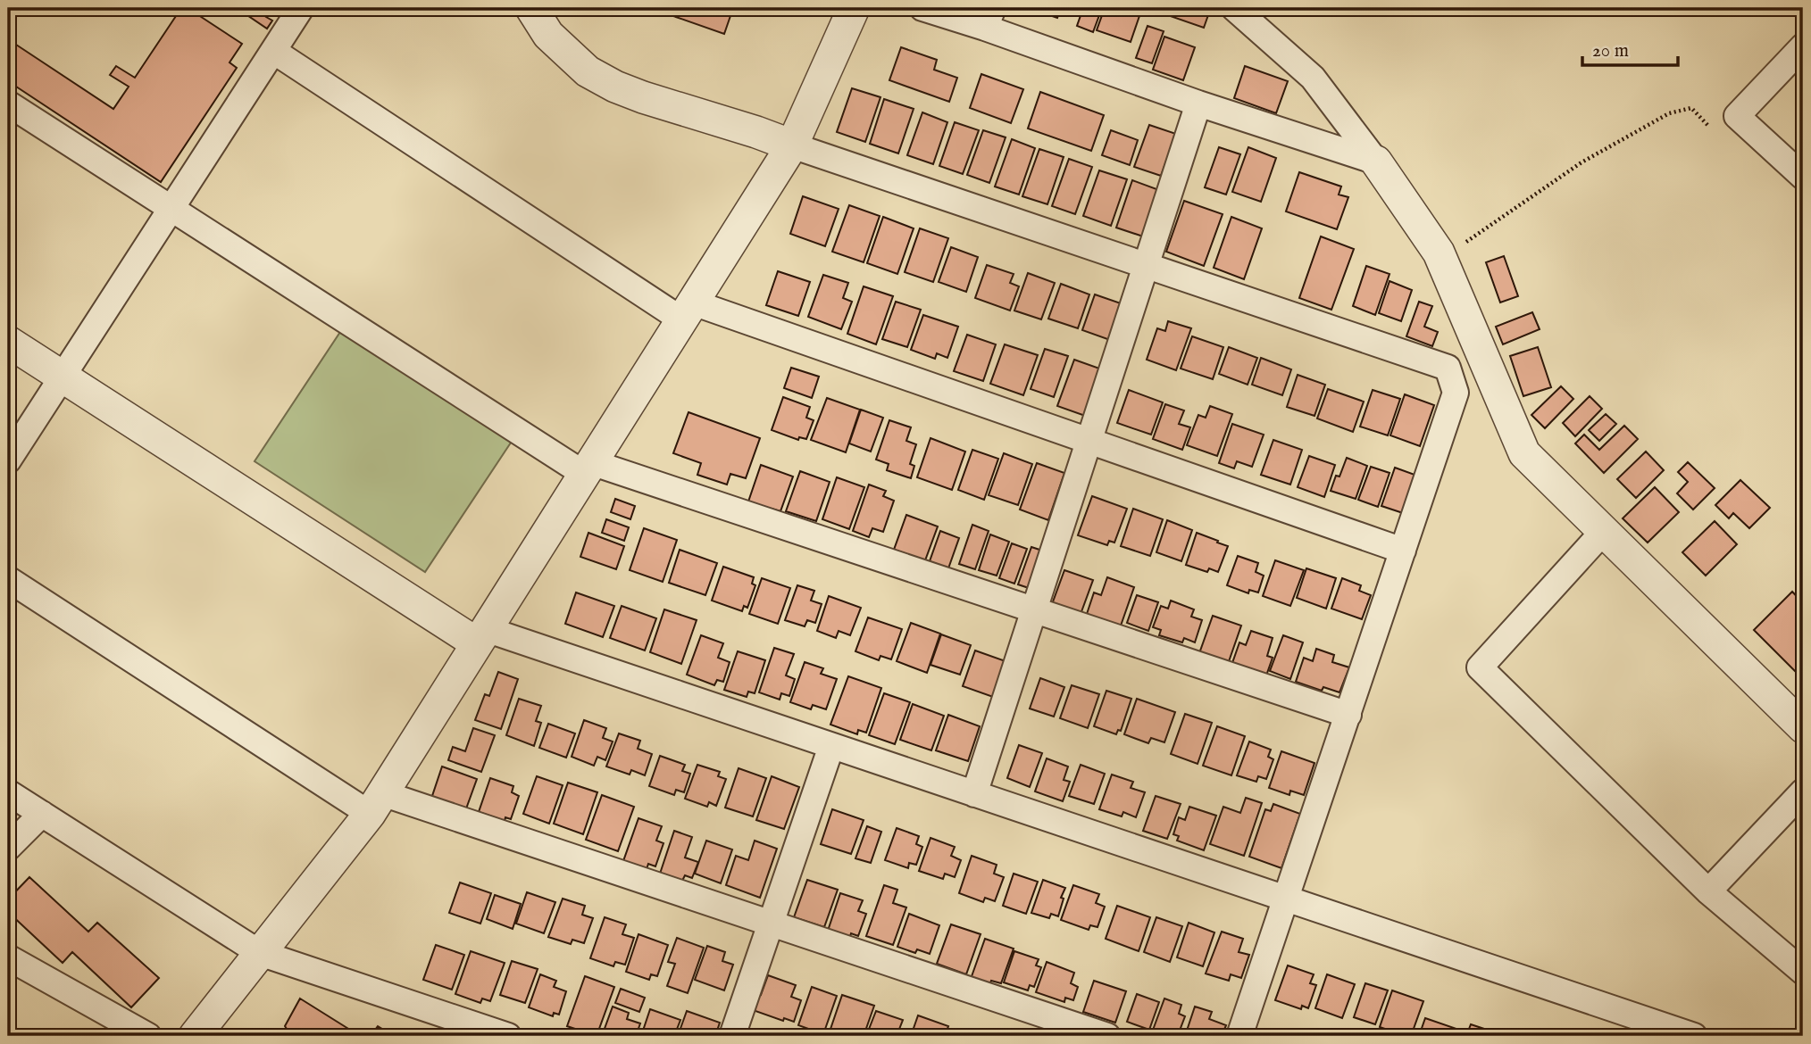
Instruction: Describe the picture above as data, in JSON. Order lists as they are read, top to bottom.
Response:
{
  "scale_bar": "20 m"
}
